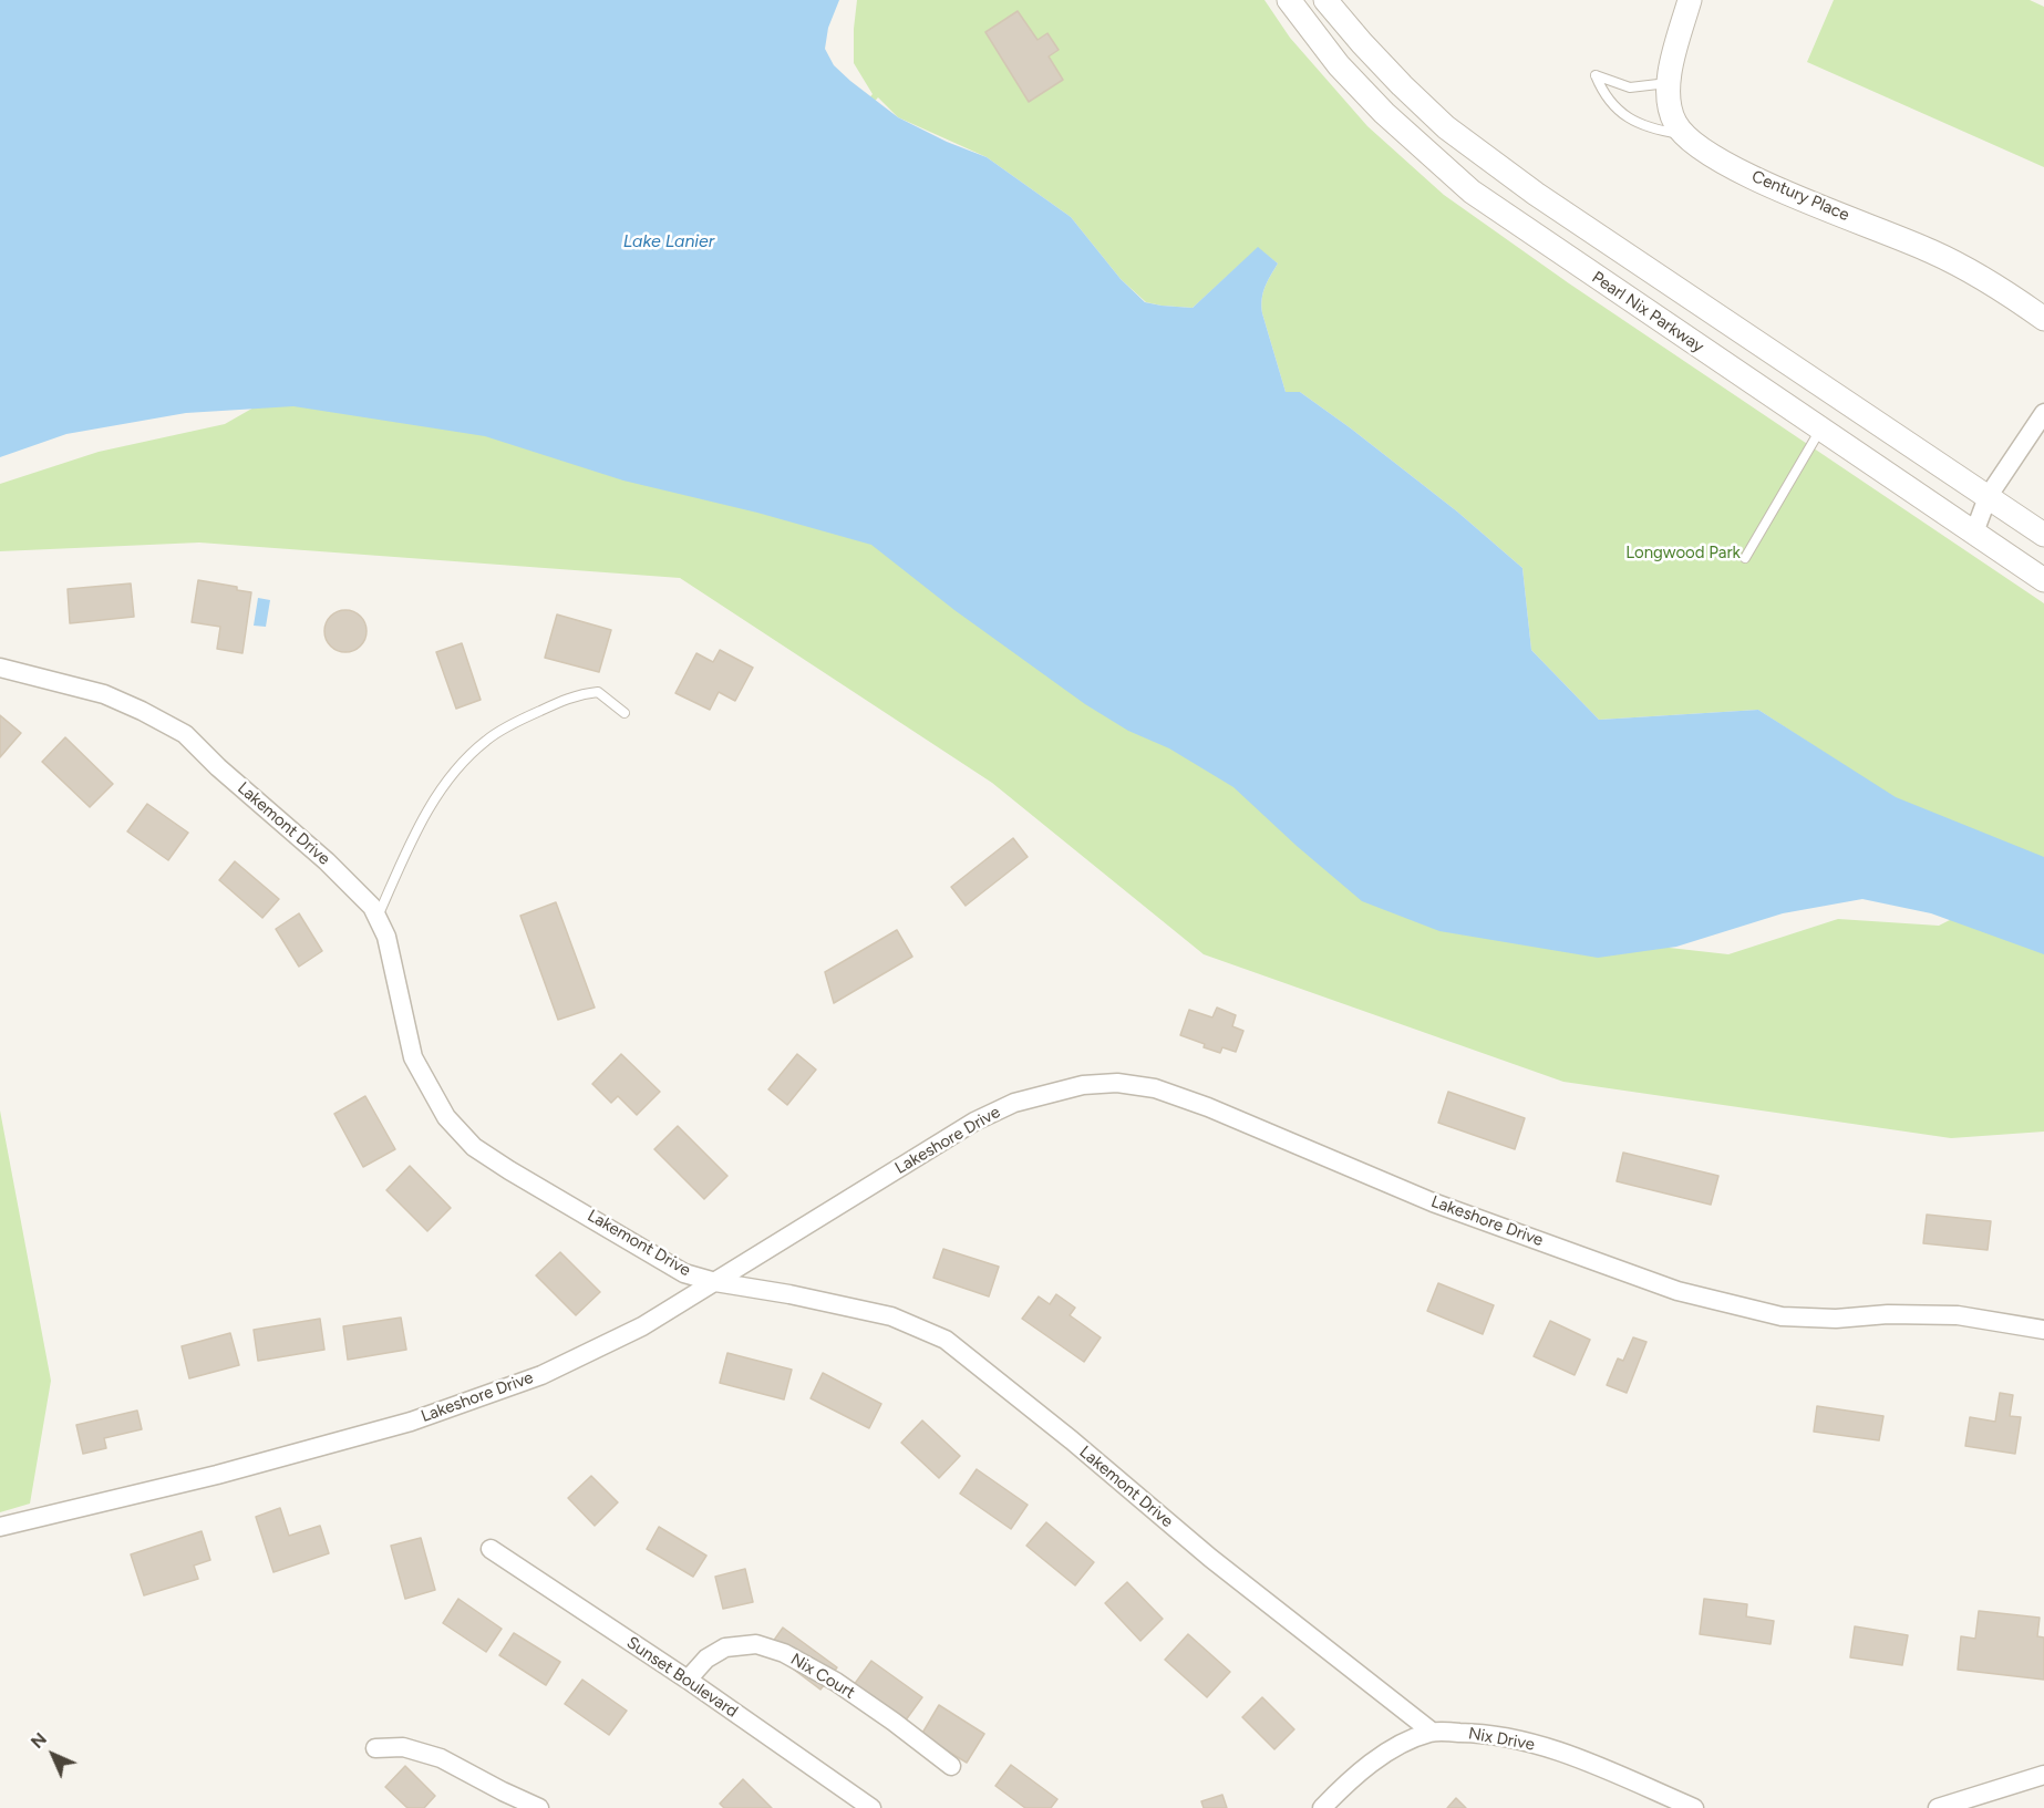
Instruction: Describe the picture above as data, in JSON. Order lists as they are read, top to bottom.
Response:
{
  "streets": {
    "street": [
      "Century Place",
      "Pearl Nix Parkway",
      "Lakemont Drive",
      "Lakeshore Drive",
      "Nix Court",
      "Sunset Boulevard",
      "Nix Drive"
    ]
  },
  "crossings": [
    ["Lakemont Drive", "Lakeshore Drive"],
    ["Lakemont Drive", "Nix Drive"],
    ["Nix Court", "Sunset Boulevard"]
  ],
  "water": ["Lake Lanier"],
  "parks": ["Longwood Park"],
  "north": "top left"
}
